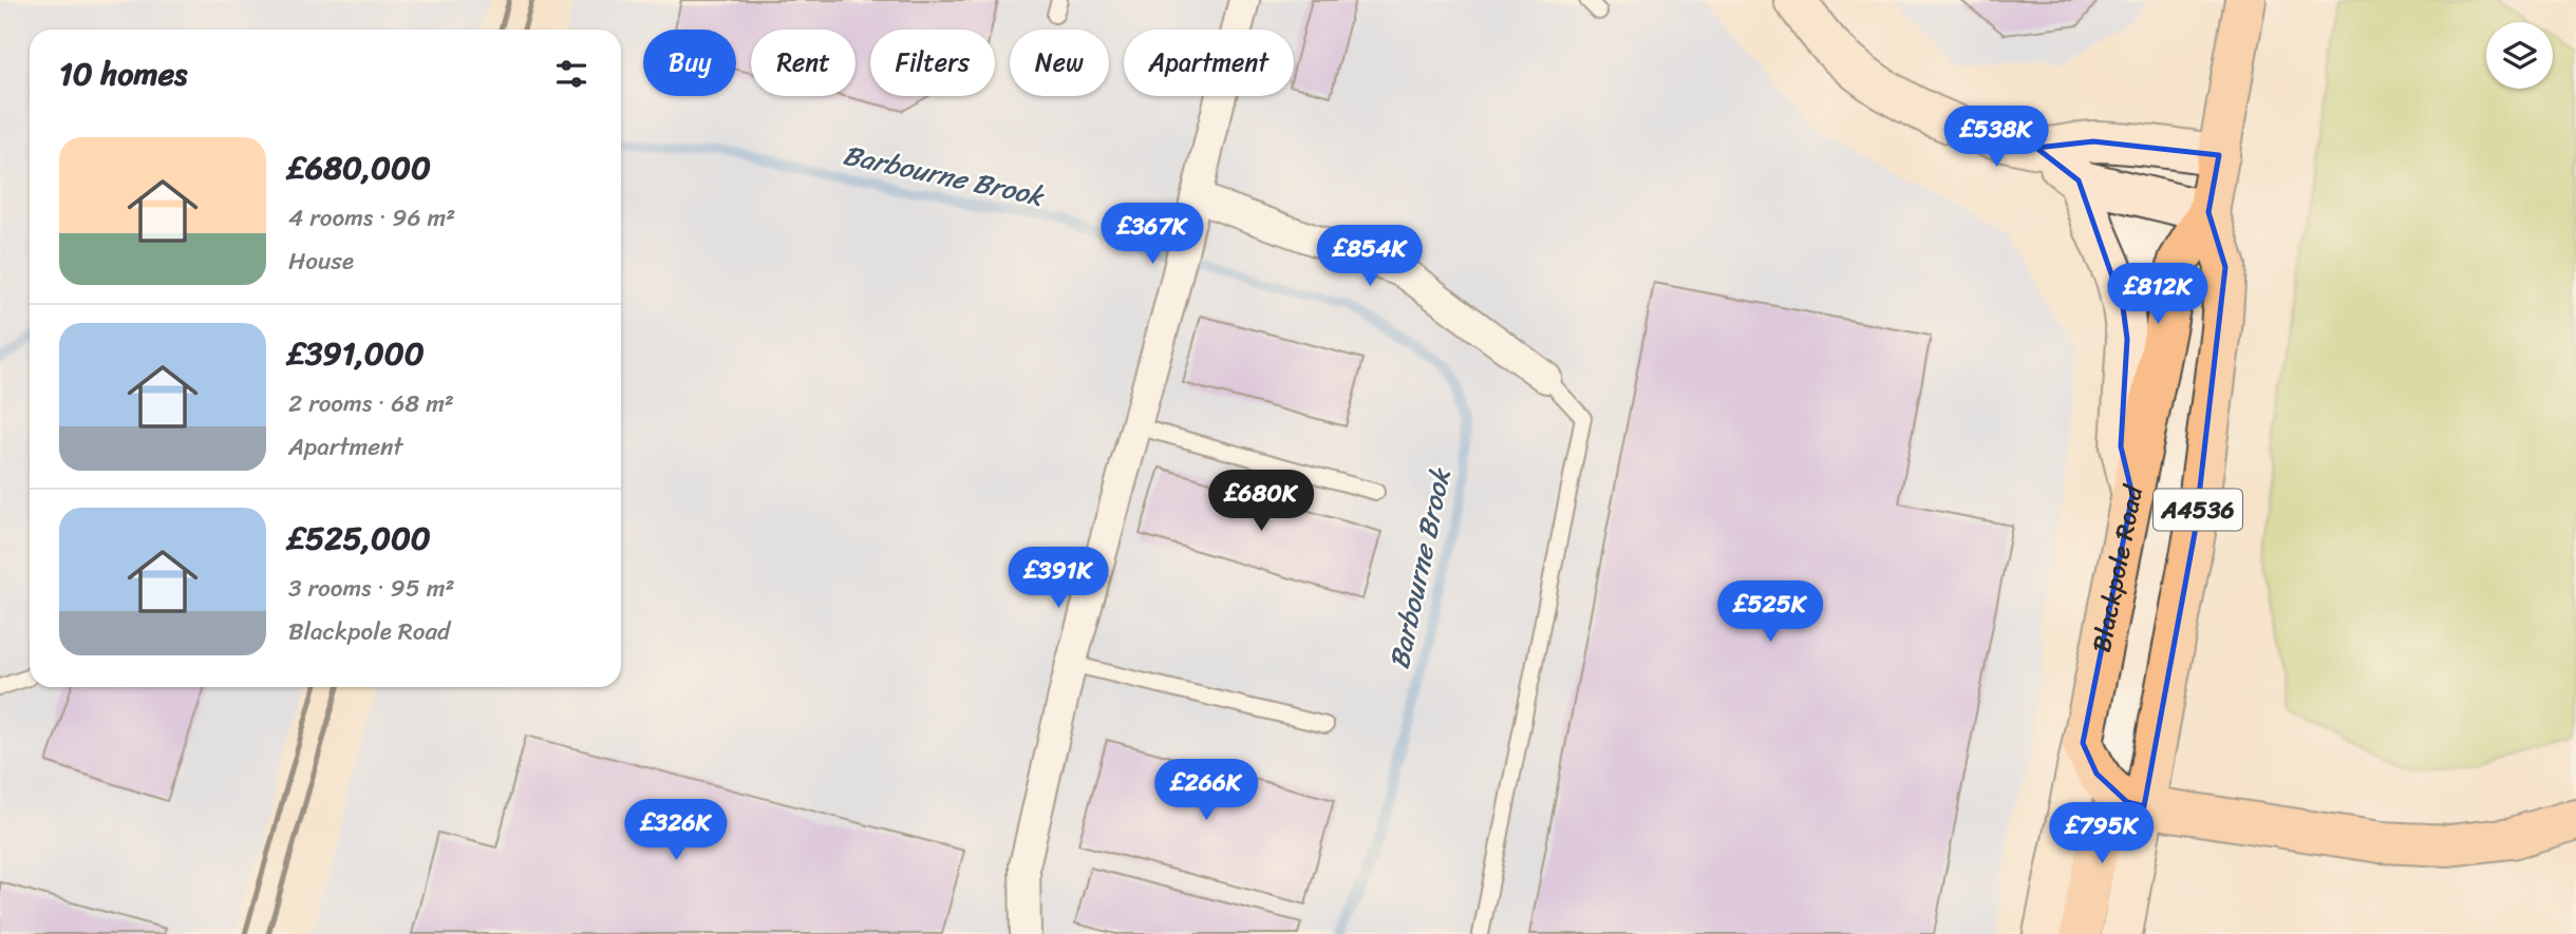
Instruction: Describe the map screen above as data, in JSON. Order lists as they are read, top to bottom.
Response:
{
  "streets": {
    "main road": ["A4536", "Blackpole Road"]
  },
  "water": ["Barbourne Brook"],
  "page": {
    "chip": [
      "Buy",
      "Rent",
      "Filters",
      "New",
      "Apartment"
    ],
    "heading": "10 homes",
    "price": [
      "£538K",
      "£367K",
      "£854K",
      "£812K",
      "£680K",
      "£391K",
      "£525K",
      "£266K",
      "£326K",
      "£795K"
    ],
    "list": [
      {
        "name": "£680,000",
        "note": "4 rooms · 96 m² · House"
      },
      {
        "name": "£391,000",
        "note": "2 rooms · 68 m² · Apartment"
      },
      {
        "name": "£525,000",
        "note": "3 rooms · 95 m² · Blackpole Road"
      }
    ]
  }
}
